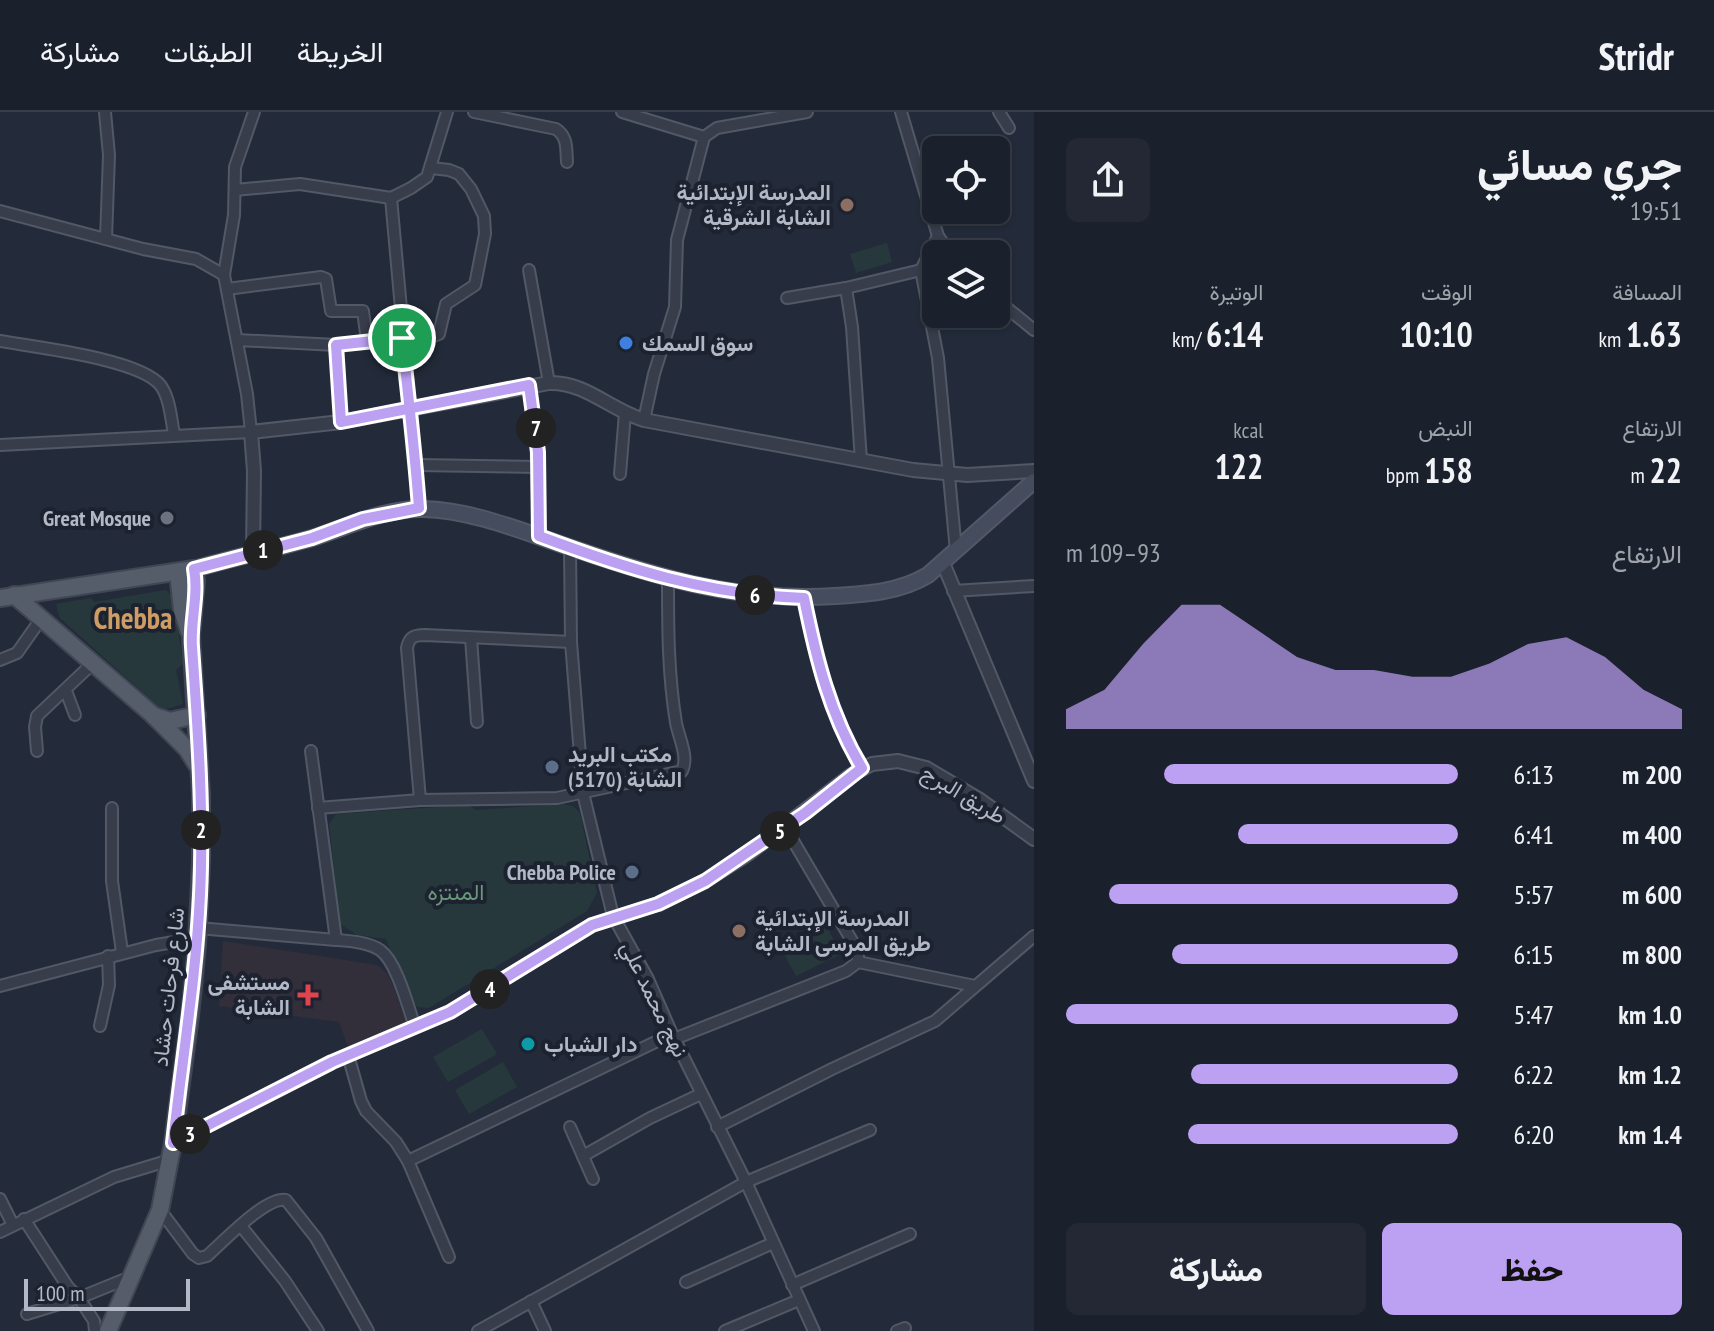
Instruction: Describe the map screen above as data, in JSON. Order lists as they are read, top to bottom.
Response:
{
  "streets": {
    "main road": ["شارع فرحات حشاد"],
    "street": ["طريق البرج", "نهج محمد علي"]
  },
  "crossings": [
    ["طريق البرج", "شارع فرحات حشاد"],
    ["طريق البرج", "نهج محمد علي"]
  ],
  "districts": ["Chebba"],
  "parks": ["المنتزه"],
  "places": {
    "other": [
      "المدرسة الإبتدائية الشابة الشرقية",
      "سوق السمك",
      "Great Mosque",
      "مكتب البريد الشابة (5170)",
      "Chebba Police",
      "المدرسة الإبتدائية طريق المرسى الشابة",
      "دار الشباب"
    ],
    "health": ["مستشفى الشابة"]
  },
  "scale_bar": "100 m",
  "page": {
    "header": "Stridr",
    "nav": ["الخريطة", "الطبقات", "مشاركة"],
    "heading": ["جري مسائي", "19:51"],
    "stats": [
      ["المسافة", "1.63 km"],
      ["الوقت", "10:10"],
      ["الوتيرة", "6:14 /km"],
      ["الارتفاع", "22 m"],
      ["النبض", "158 bpm"],
      ["kcal", "122"]
    ],
    "pins": [
      "7",
      "1",
      "6",
      "2",
      "5",
      "4",
      "3"
    ],
    "chart": ["الارتفاع", "93–109 m"],
    "list": [
      {
        "name": "200 m",
        "note": "6:13"
      },
      {
        "name": "400 m",
        "note": "6:41"
      },
      {
        "name": "600 m",
        "note": "5:57"
      },
      {
        "name": "800 m",
        "note": "6:15"
      },
      {
        "name": "1.0 km",
        "note": "5:47"
      },
      {
        "name": "1.2 km",
        "note": "6:22"
      },
      {
        "name": "1.4 km",
        "note": "6:20"
      }
    ],
    "buttons": ["حفظ", "مشاركة"],
    "scale": "100 m"
  }
}
